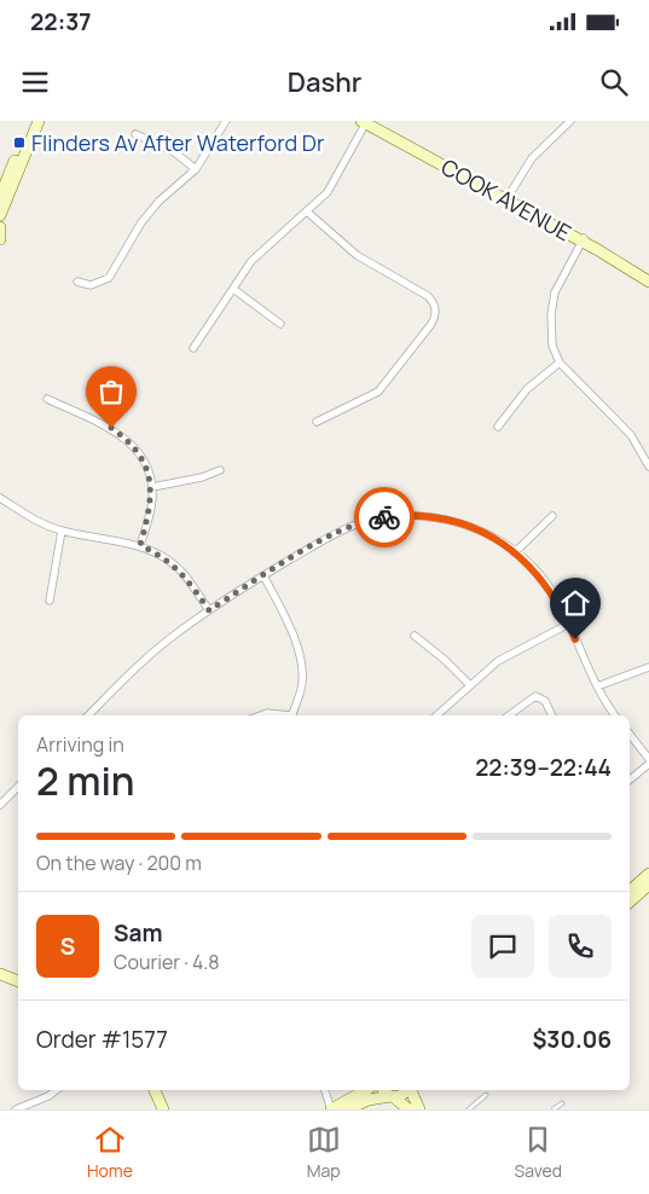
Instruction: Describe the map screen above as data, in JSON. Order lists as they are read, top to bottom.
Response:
{
  "streets": {
    "street": ["COOK AVENUE"]
  },
  "places": {
    "transit": ["Flinders Av After Waterford Dr"]
  },
  "page": {
    "status": "22:37",
    "header": "Dashr",
    "heading": ["2 min", "Arriving in", "22:39–22:44"],
    "panel": [
      "Sam",
      "Courier · 4.8",
      "Order #1577",
      "$30.06"
    ],
    "bar": "On the way · 200 m",
    "round": "S",
    "tabs": ["Home", "Map", "Saved"]
  }
}
